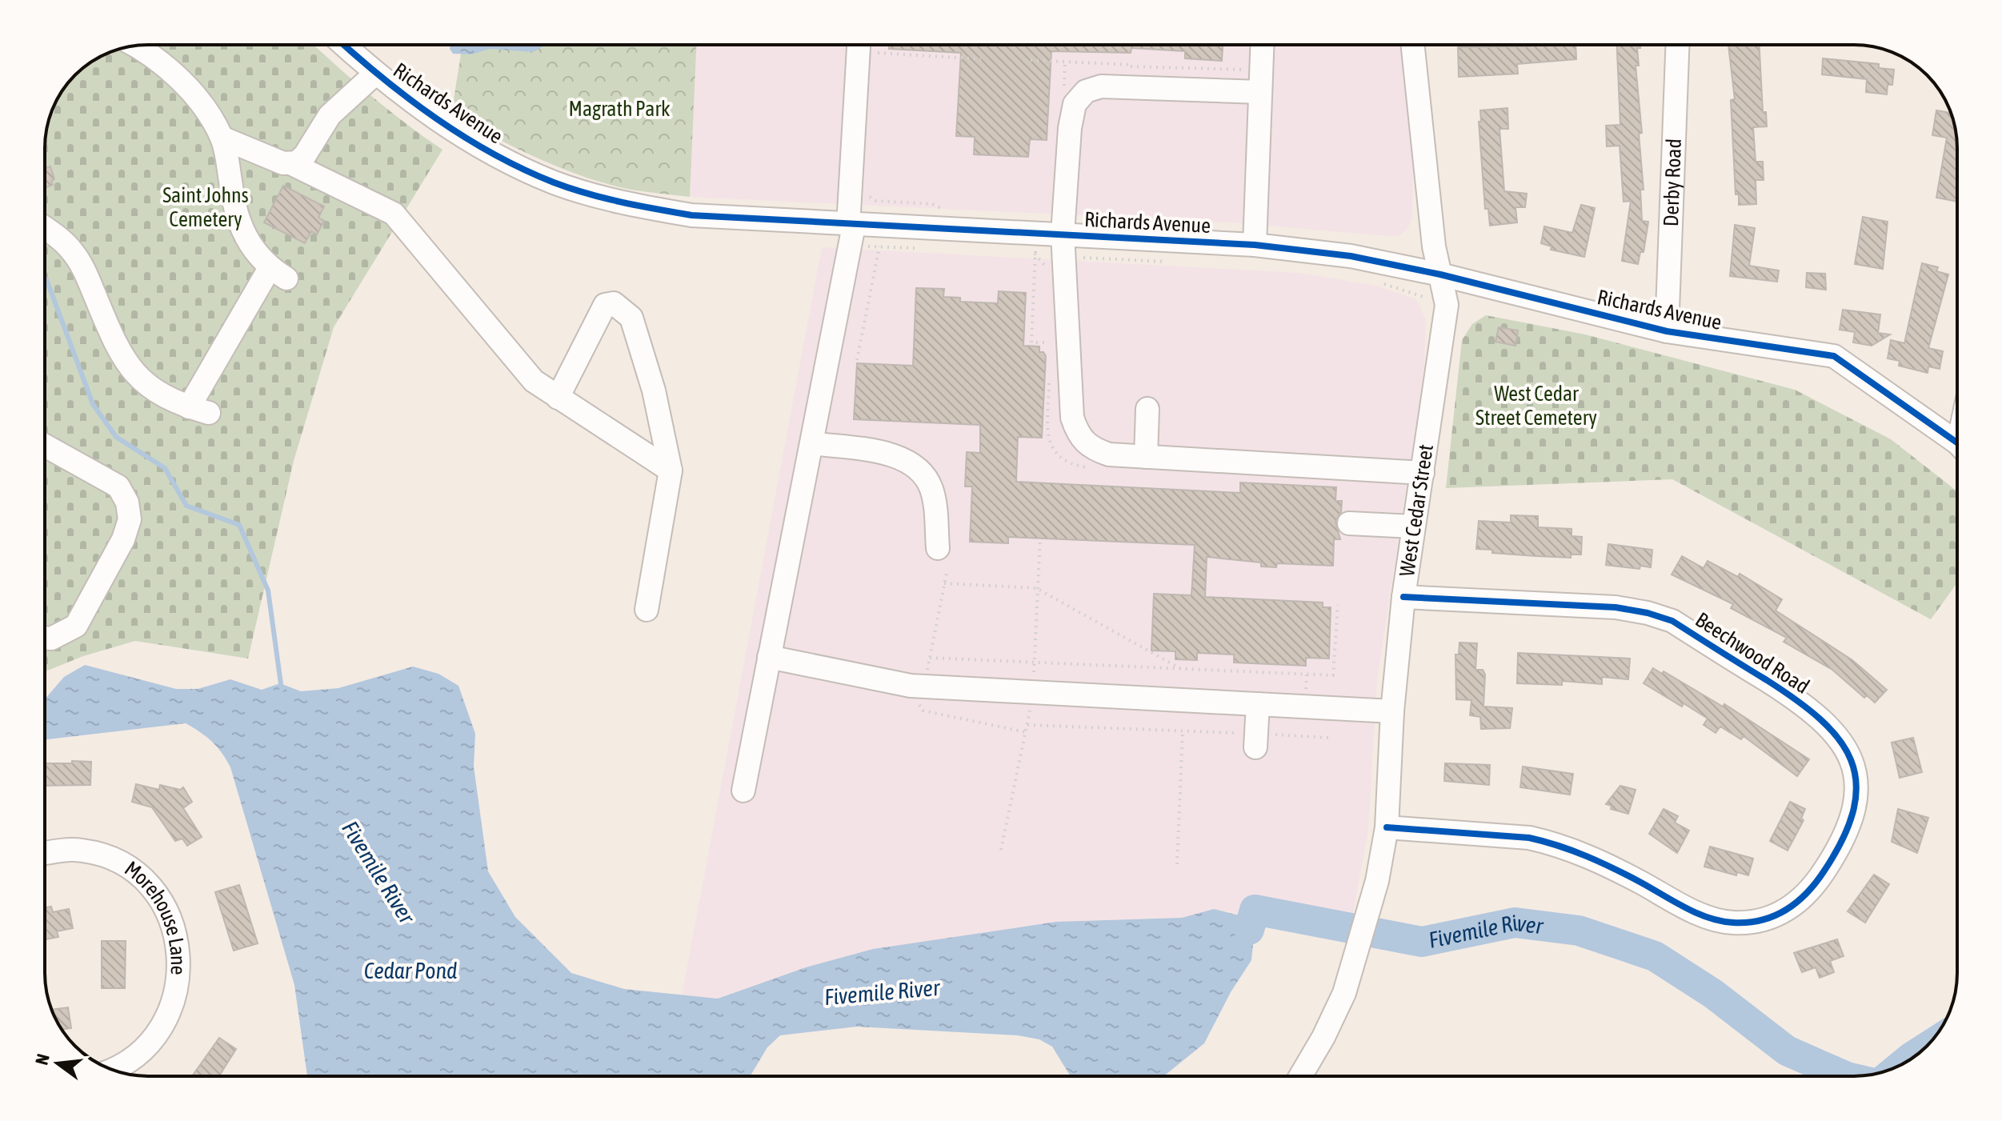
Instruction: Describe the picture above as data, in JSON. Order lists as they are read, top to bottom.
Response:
{
  "streets": {
    "street": [
      "Richards Avenue",
      "Derby Road",
      "West Cedar Street",
      "Beechwood Road",
      "Morehouse Lane"
    ]
  },
  "crossings": [
    ["Richards Avenue", "Derby Road"],
    ["Richards Avenue", "West Cedar Street"],
    ["West Cedar Street", "Beechwood Road"]
  ],
  "water": ["Fivemile River", "Cedar Pond"],
  "parks": ["Magrath Park", "Saint Johns Cemetery", "West Cedar Street Cemetery"],
  "north": "left"
}
